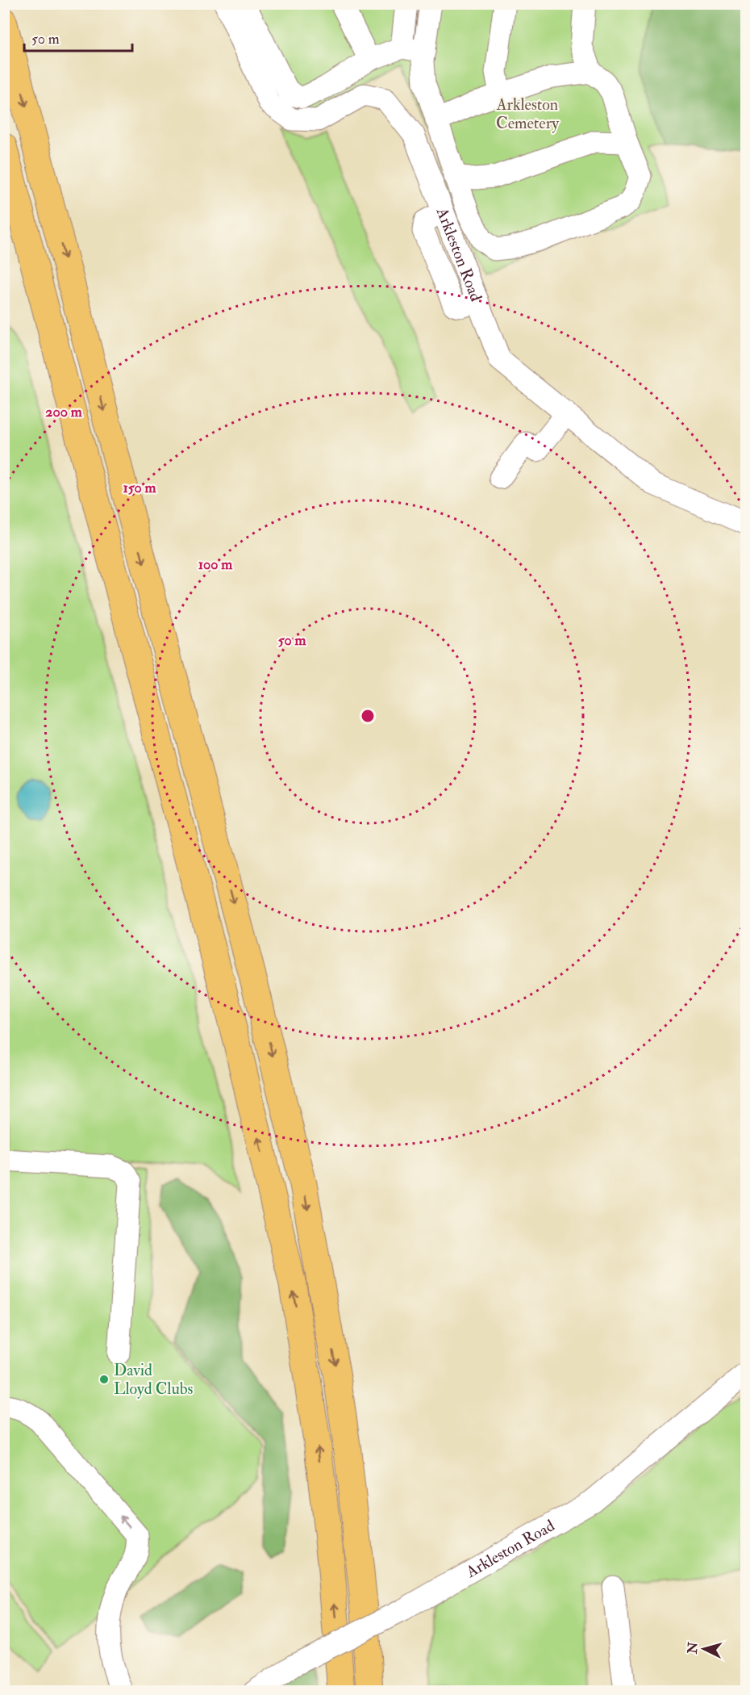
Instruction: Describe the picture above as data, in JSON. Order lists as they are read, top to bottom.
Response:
{
  "streets": {
    "street": ["Arkleston Road"]
  },
  "parks": ["Arkleston Cemetery"],
  "places": ["David Lloyd Clubs"],
  "scale_bar": "50 m",
  "north": "left",
  "rings": [
    "200 m",
    "150 m",
    "100 m",
    "50 m"
  ]
}
